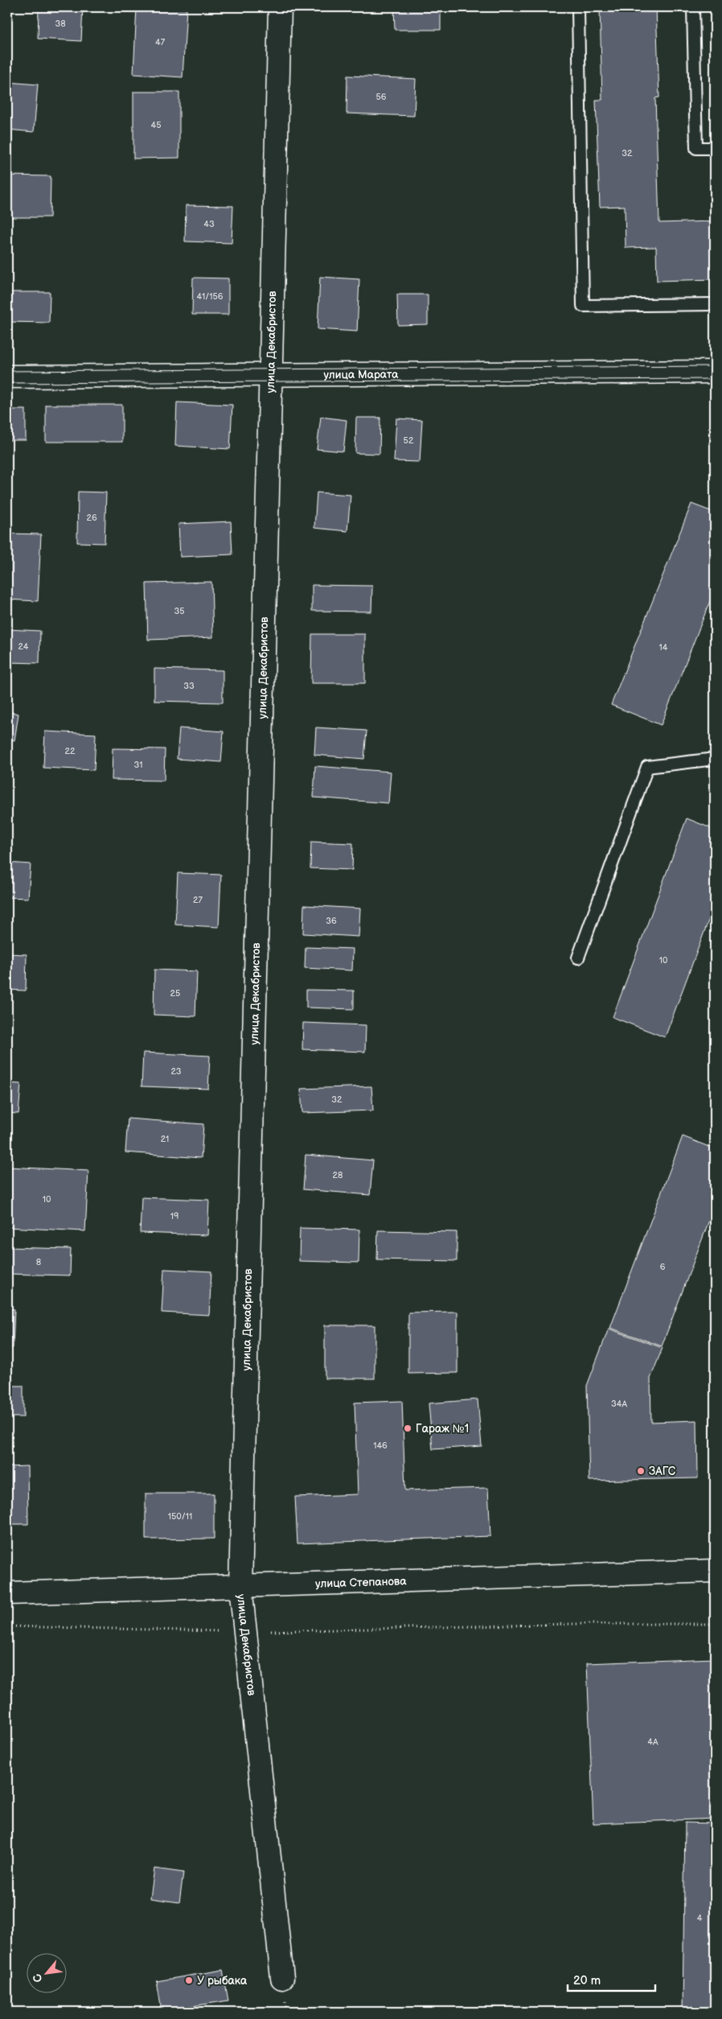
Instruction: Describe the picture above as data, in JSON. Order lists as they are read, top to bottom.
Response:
{
  "streets": {
    "street": ["улица Декабристов", "улица Марата", "улица Степанова"]
  },
  "crossings": [
    ["улица Декабристов", "улица Марата"],
    ["улица Декабристов", "улица Степанова"]
  ],
  "places": ["Гараж №1", "ЗАГС", "У рыбака"],
  "house_numbers": [
    "38",
    "47",
    "56",
    "45",
    "32",
    "43",
    "41/156",
    "52",
    "26",
    "35",
    "24",
    "14",
    "33",
    "22",
    "31",
    "27",
    "36",
    "10",
    "25",
    "23",
    "32",
    "21",
    "28",
    "10",
    "19",
    "8",
    "6",
    "34А",
    "146",
    "150/11",
    "4А",
    "4"
  ],
  "scale_bar": "20 m",
  "north": "bottom left"
}
